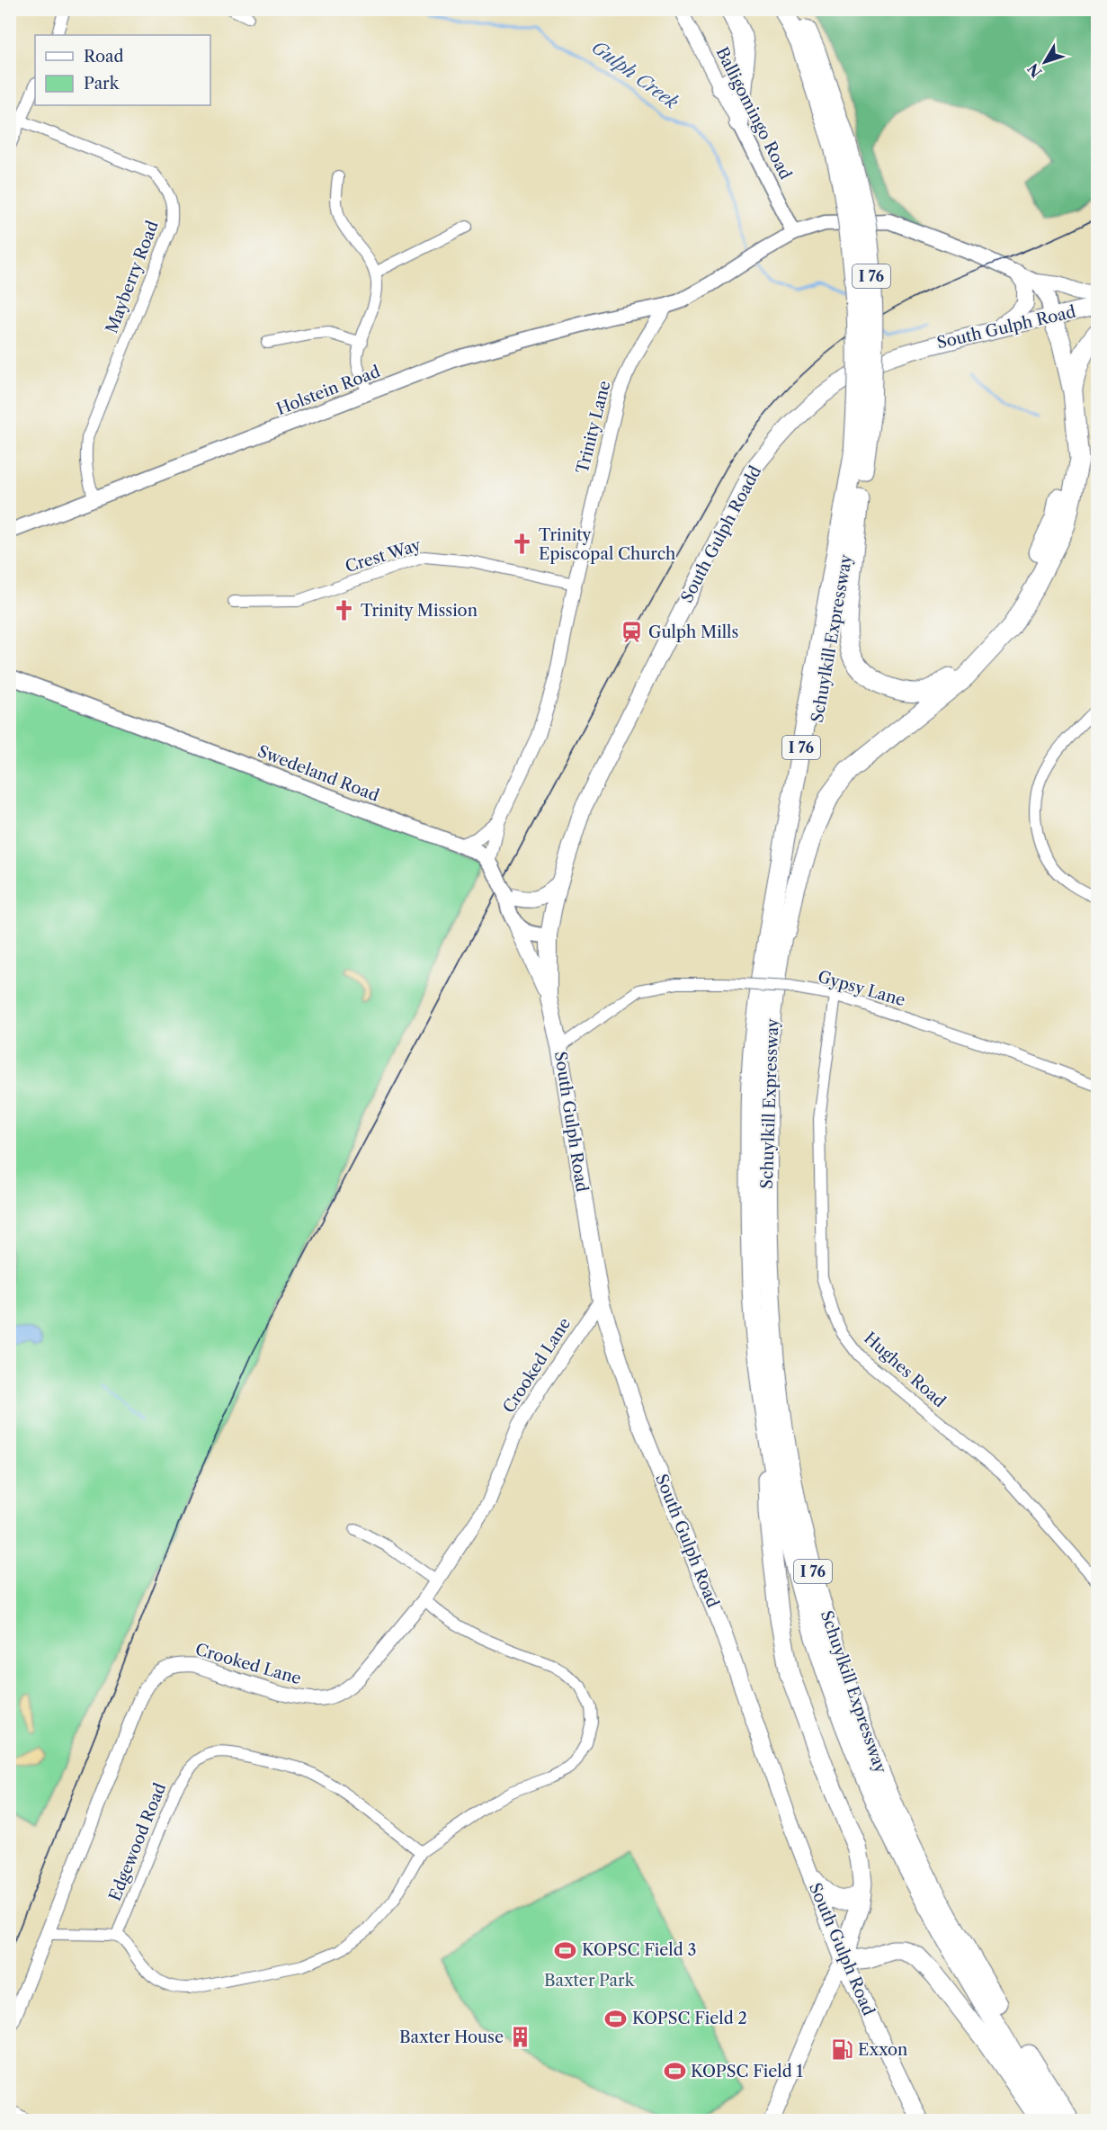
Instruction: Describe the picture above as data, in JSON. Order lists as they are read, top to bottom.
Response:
{
  "streets": {
    "highway": ["I 76", "Schuylkill Expressway"],
    "main road": [
      "Balligomingo Road",
      "South Gulph Road",
      "Holstein Road",
      "South Gulph Roadd",
      "Swedeland Road"
    ],
    "street": [
      "Mayberry Road",
      "Trinity Lane",
      "Crest Way",
      "Gypsy Lane",
      "Crooked Lane",
      "Hughes Road",
      "Edgewood Road"
    ]
  },
  "crossings": [
    ["Mayberry Road", "Holstein Road"],
    ["South Gulph Road", "South Gulph Roadd"],
    ["South Gulph Road", "Gypsy Lane"],
    ["South Gulph Road", "Crooked Lane"],
    ["Holstein Road", "Trinity Lane"],
    ["Trinity Lane", "Crest Way"],
    ["Trinity Lane", "Swedeland Road"],
    ["Gypsy Lane", "Hughes Road"]
  ],
  "water": ["Gulph Creek"],
  "parks": ["Baxter Park"],
  "places": {
    "church": ["Trinity Episcopal Church", "Trinity Mission"],
    "station": ["Gulph Mills"],
    "sports": ["KOPSC Field 3", "KOPSC Field 2", "KOPSC Field 1"],
    "building": ["Baxter House"],
    "fuel station": ["Exxon"]
  },
  "legend": ["Road", "Park"],
  "north": "bottom left"
}
